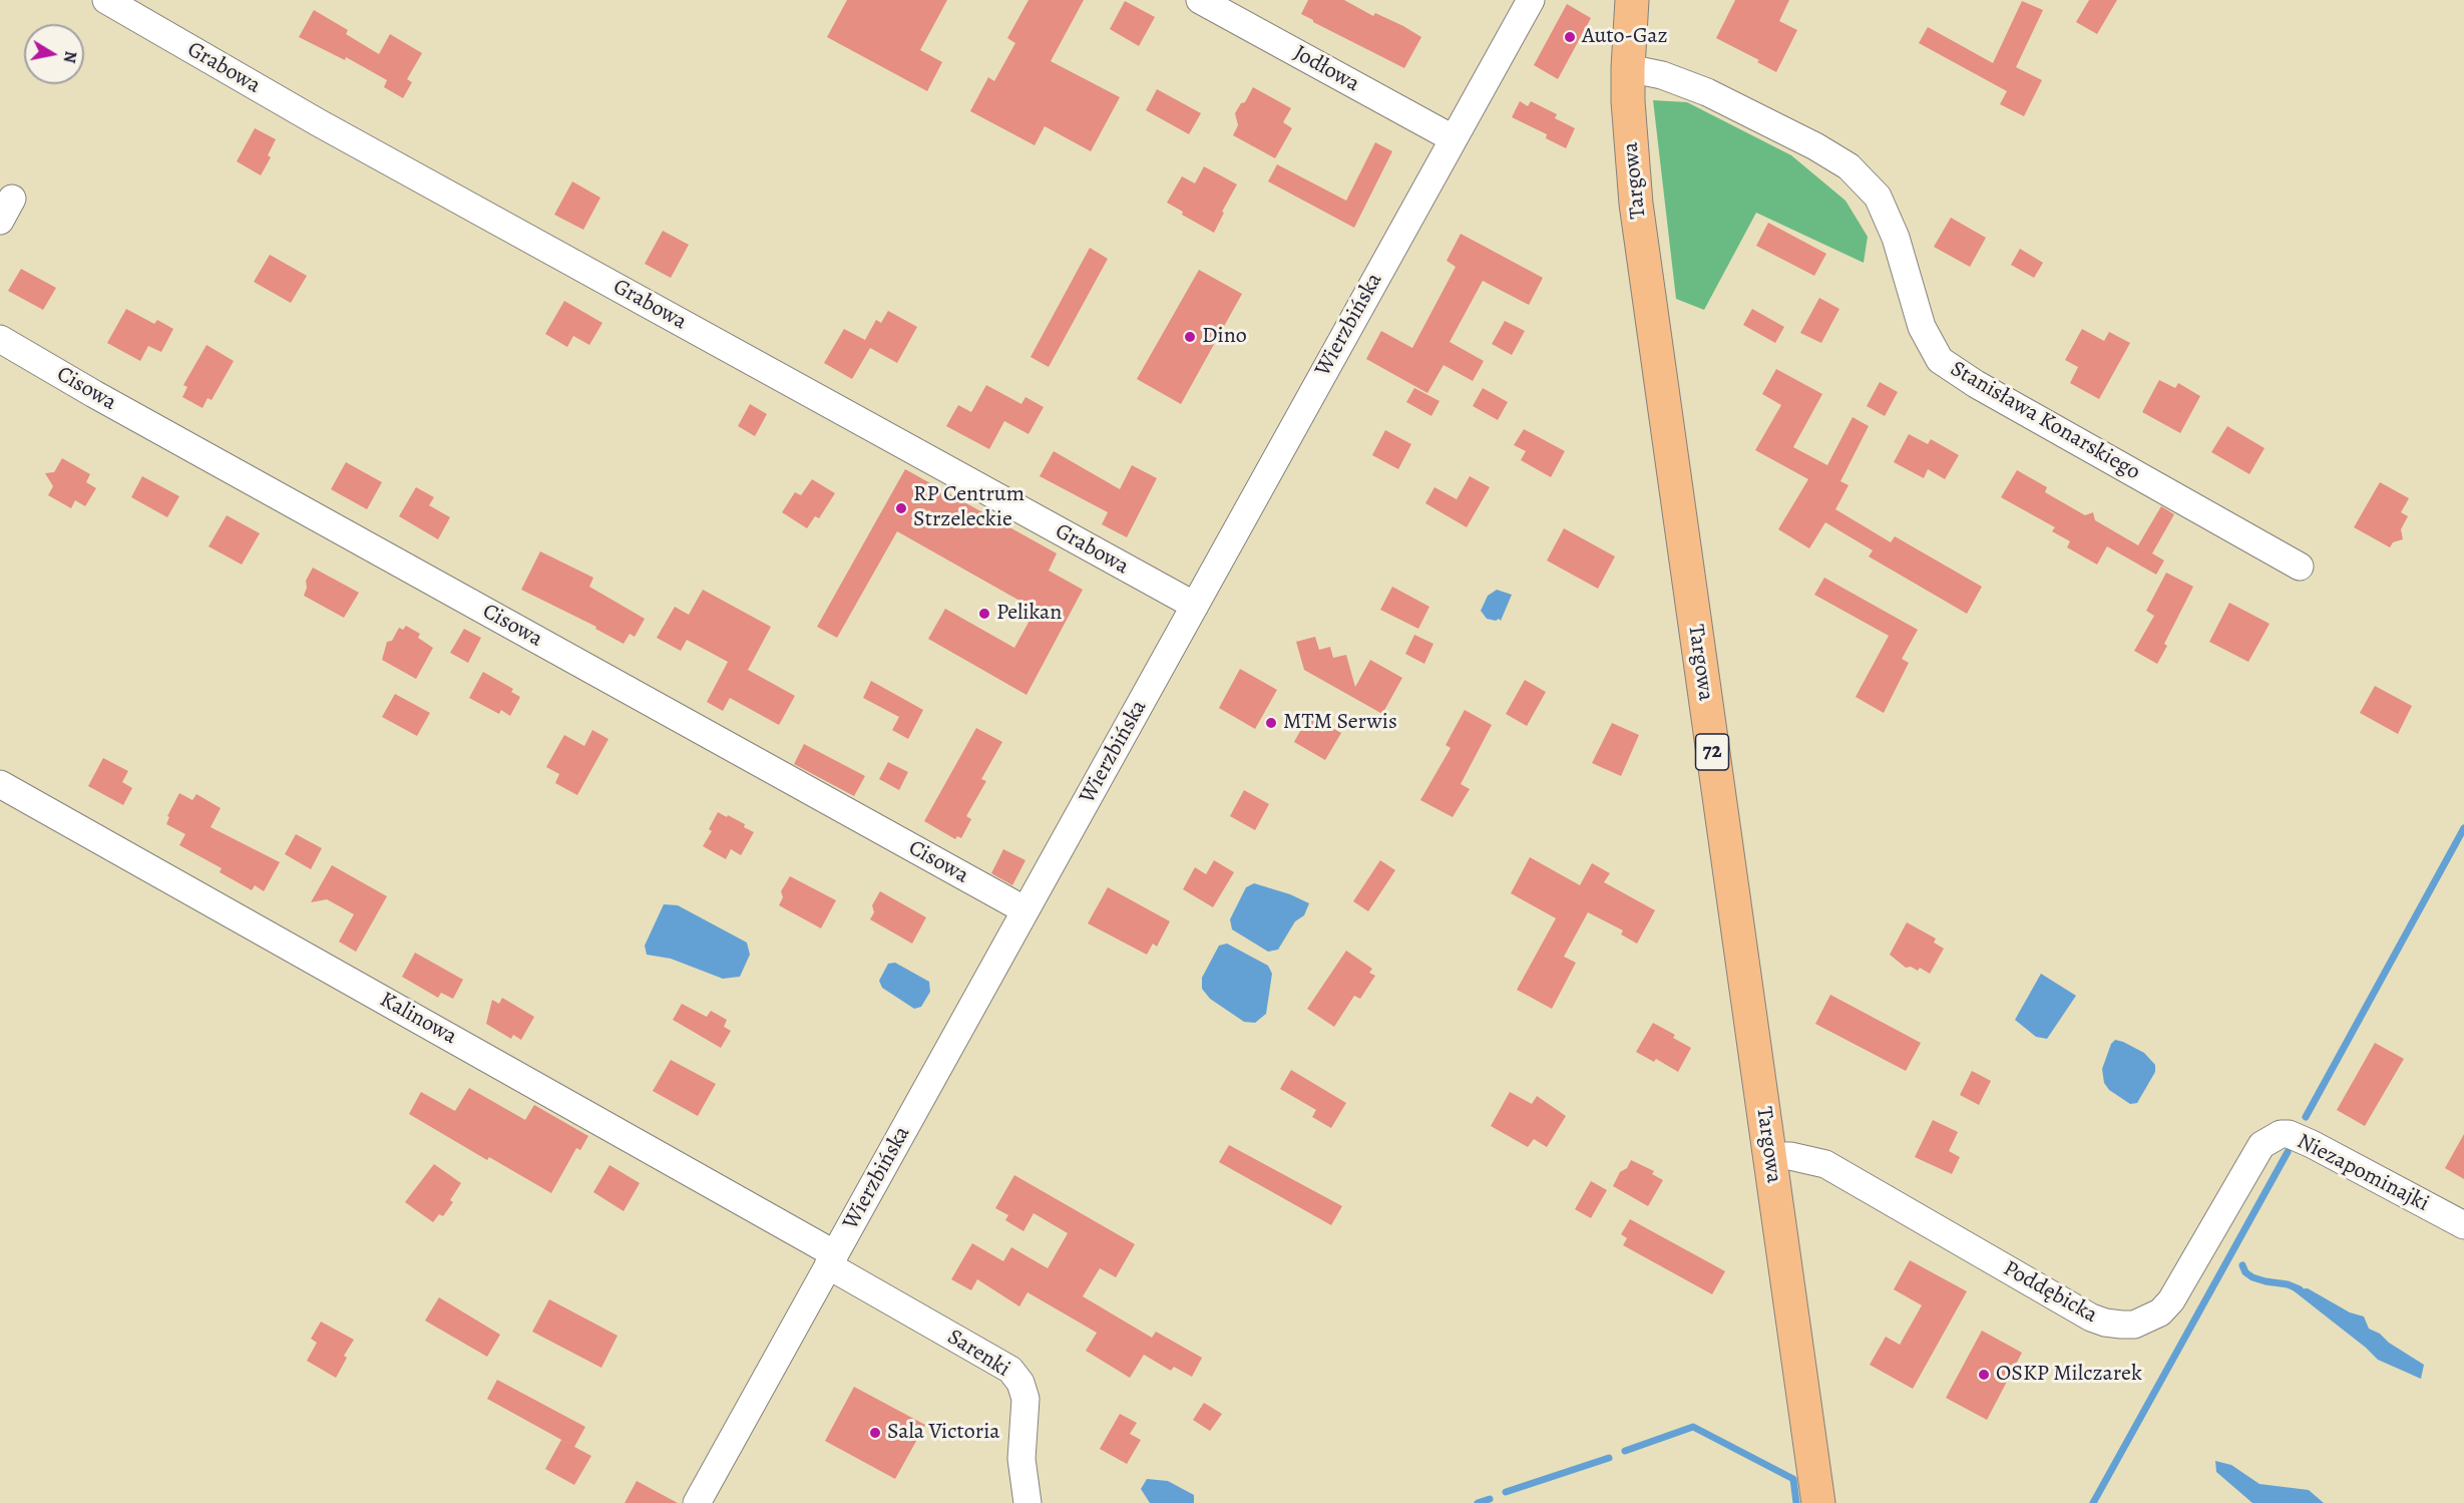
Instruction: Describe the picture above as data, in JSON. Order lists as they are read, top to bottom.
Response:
{
  "streets": {
    "main road": ["Targowa", "72"],
    "street": [
      "Grabowa",
      "Jodłowa",
      "Wierzbińska",
      "Cisowa",
      "Stanisława Konarskiego",
      "Kalinowa",
      "Niezapominajki",
      "Poddębicka",
      "Sarenki"
    ]
  },
  "crossings": [
    ["Grabowa", "Wierzbińska"],
    ["Jodłowa", "Wierzbińska"],
    ["Targowa", "Stanisława Konarskiego"],
    ["Targowa", "Poddębicka"],
    ["Wierzbińska", "Cisowa"],
    ["Wierzbińska", "Kalinowa"],
    ["Wierzbińska", "Sarenki"],
    ["Kalinowa", "Sarenki"],
    ["Niezapominajki", "Poddębicka"]
  ],
  "places": [
    "Auto-Gaz",
    "Dino",
    "RP Centrum Strzeleckie",
    "Pelikan",
    "MTM Serwis",
    "OSKP Milczarek",
    "Sala Victoria"
  ],
  "north": "right"
}
